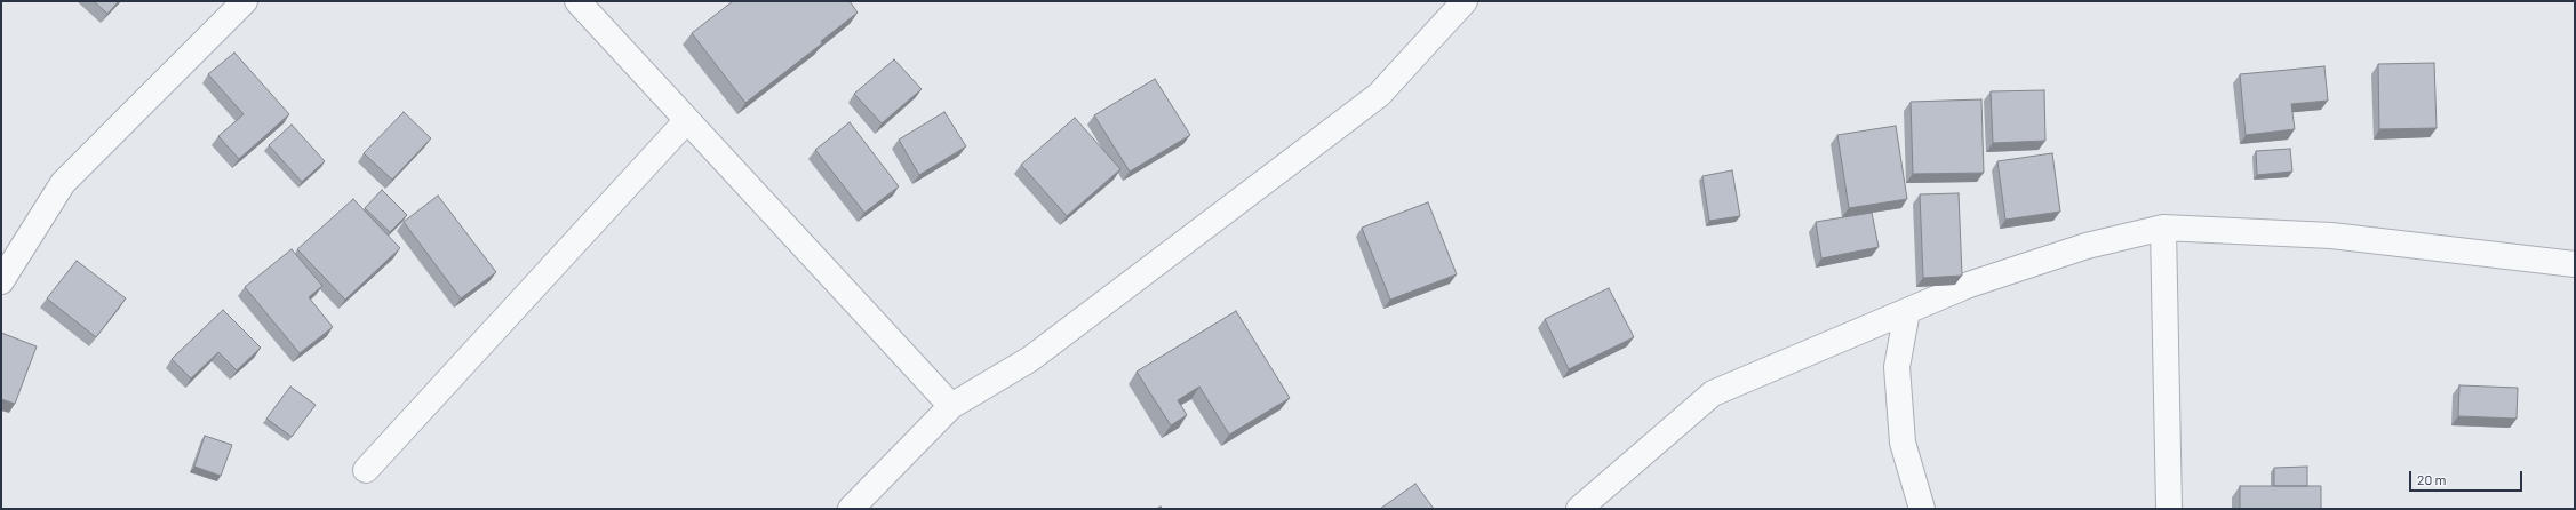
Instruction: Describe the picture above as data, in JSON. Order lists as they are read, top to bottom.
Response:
{
  "scale_bar": "20 m"
}
